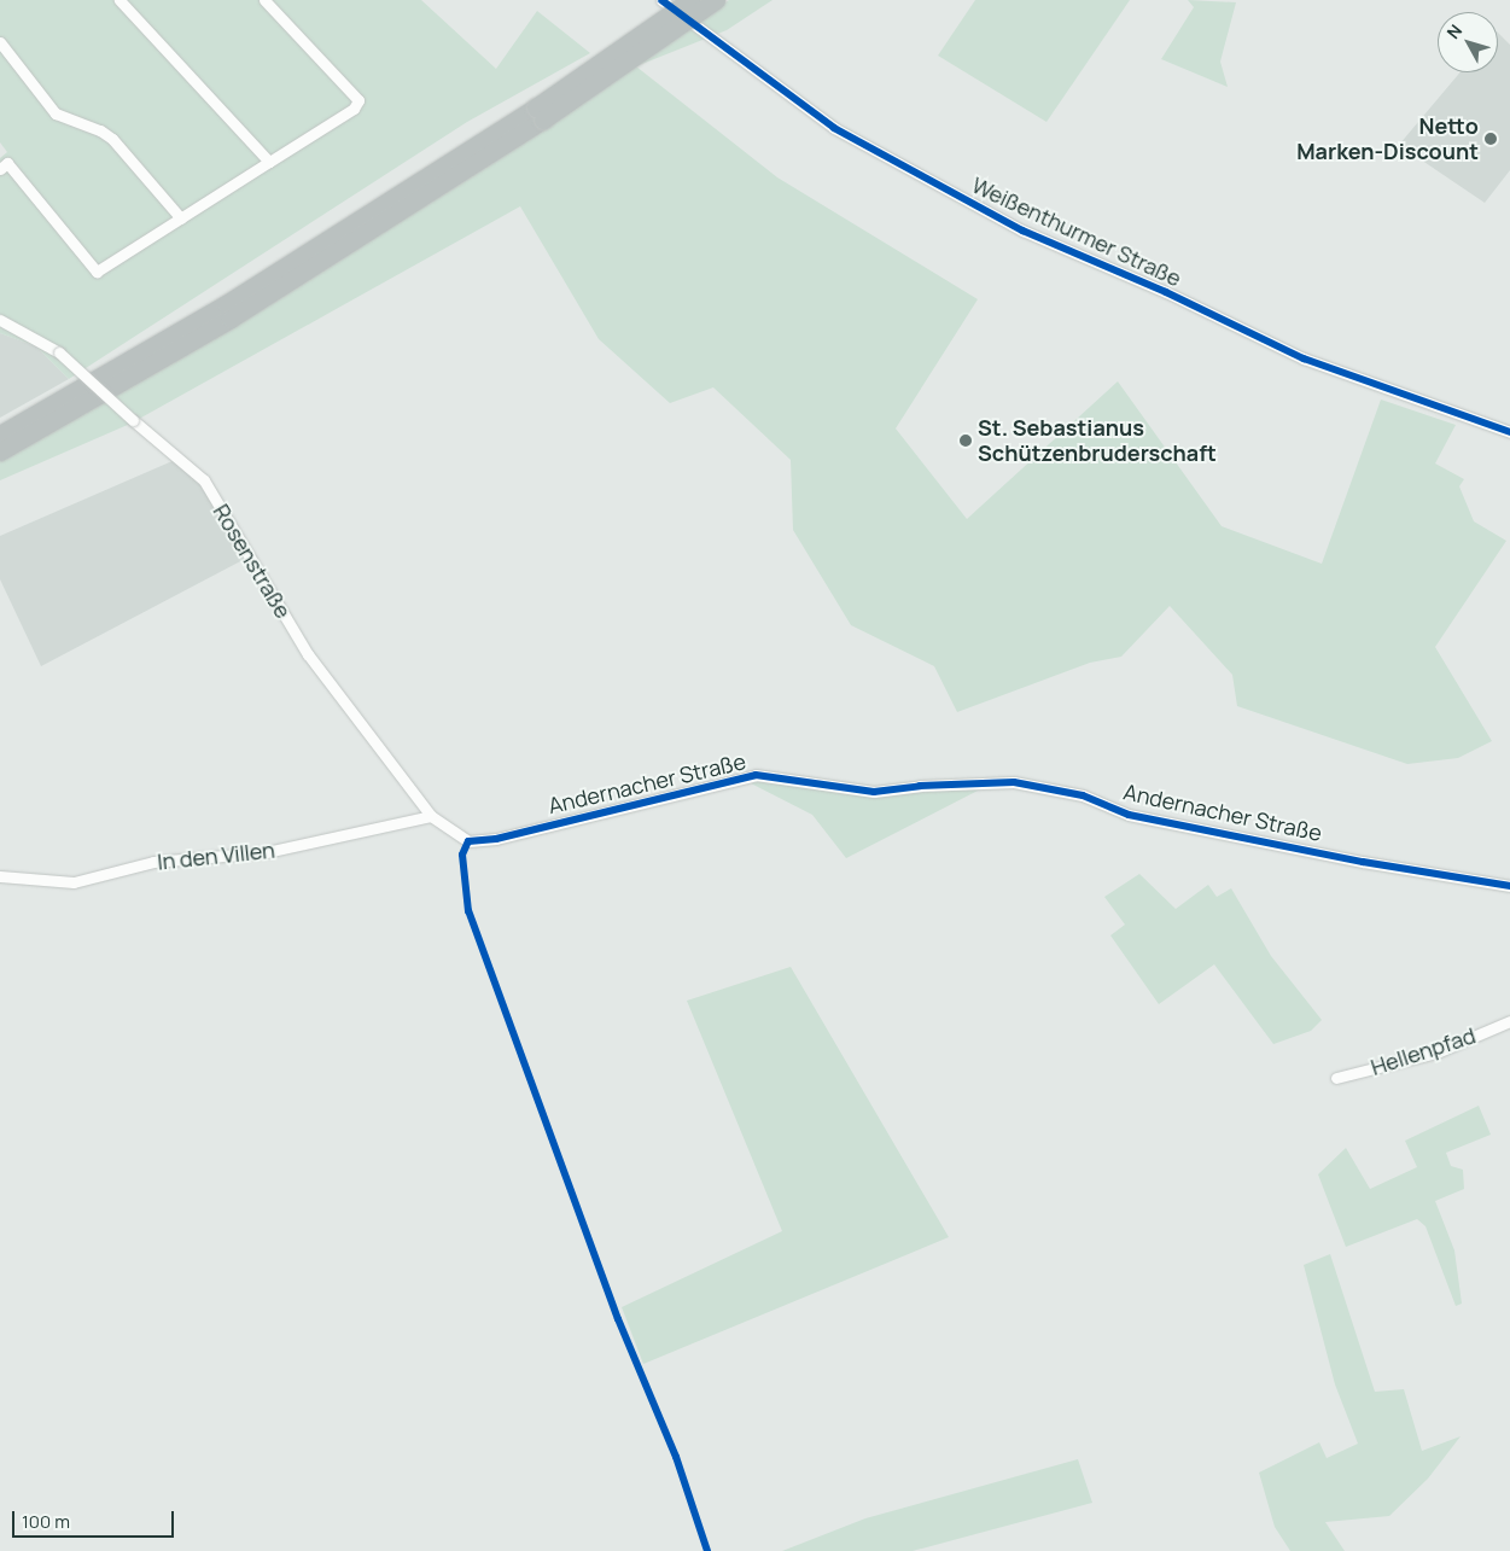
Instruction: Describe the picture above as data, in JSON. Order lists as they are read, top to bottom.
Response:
{
  "streets": {
    "street": [
      "Weißenthurmer Straße",
      "Rosenstraße",
      "Andernacher Straße",
      "In den Villen",
      "Hellenpfad"
    ]
  },
  "crossings": [
    ["Rosenstraße", "Andernacher Straße"],
    ["Rosenstraße", "In den Villen"]
  ],
  "places": ["Netto Marken-Discount", "St. Sebastianus Schützenbruderschaft"],
  "scale_bar": "100 m",
  "north": "top left"
}
